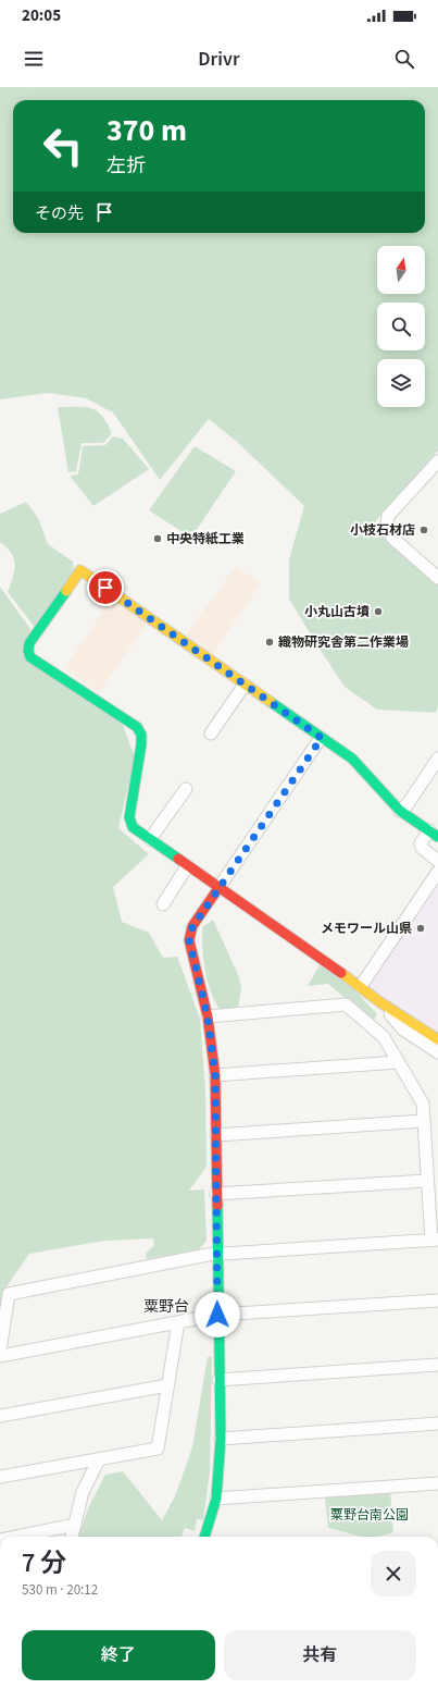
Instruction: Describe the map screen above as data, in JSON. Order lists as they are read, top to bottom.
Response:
{
  "districts": ["粟野台"],
  "parks": ["粟野台南公園"],
  "places": [
    "小枝石材店",
    "中央特紙工業",
    "小丸山古墳",
    "織物研究舎第二作業場",
    "メモワール山県"
  ],
  "north": "top",
  "page": {
    "status": "20:05",
    "header": "Drivr",
    "turn": ["370 m", "左折"],
    "then": "その先",
    "heading": ["7 分", "530 m · 20:12"],
    "buttons": ["終了", "共有"]
  }
}
